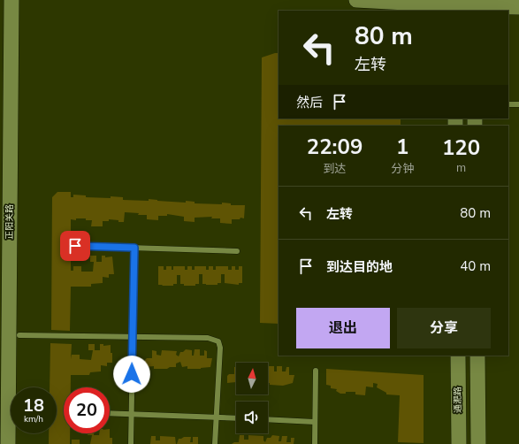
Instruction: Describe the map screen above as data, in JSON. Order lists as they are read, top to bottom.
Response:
{
  "streets": {
    "street": ["正阳关路", "通淝路"]
  },
  "north": "top",
  "page": {
    "turn": ["80 m", "左转"],
    "then": "然后",
    "eta": [
      "22:09",
      "到达",
      "1",
      "分钟",
      "120",
      "m"
    ],
    "list": [
      {
        "name": "左转",
        "value": "80 m"
      },
      {
        "name": "到达目的地",
        "value": "40 m"
      }
    ],
    "buttons": ["退出", "分享"],
    "speed": "18 km/h",
    "limit": "20"
  }
}
